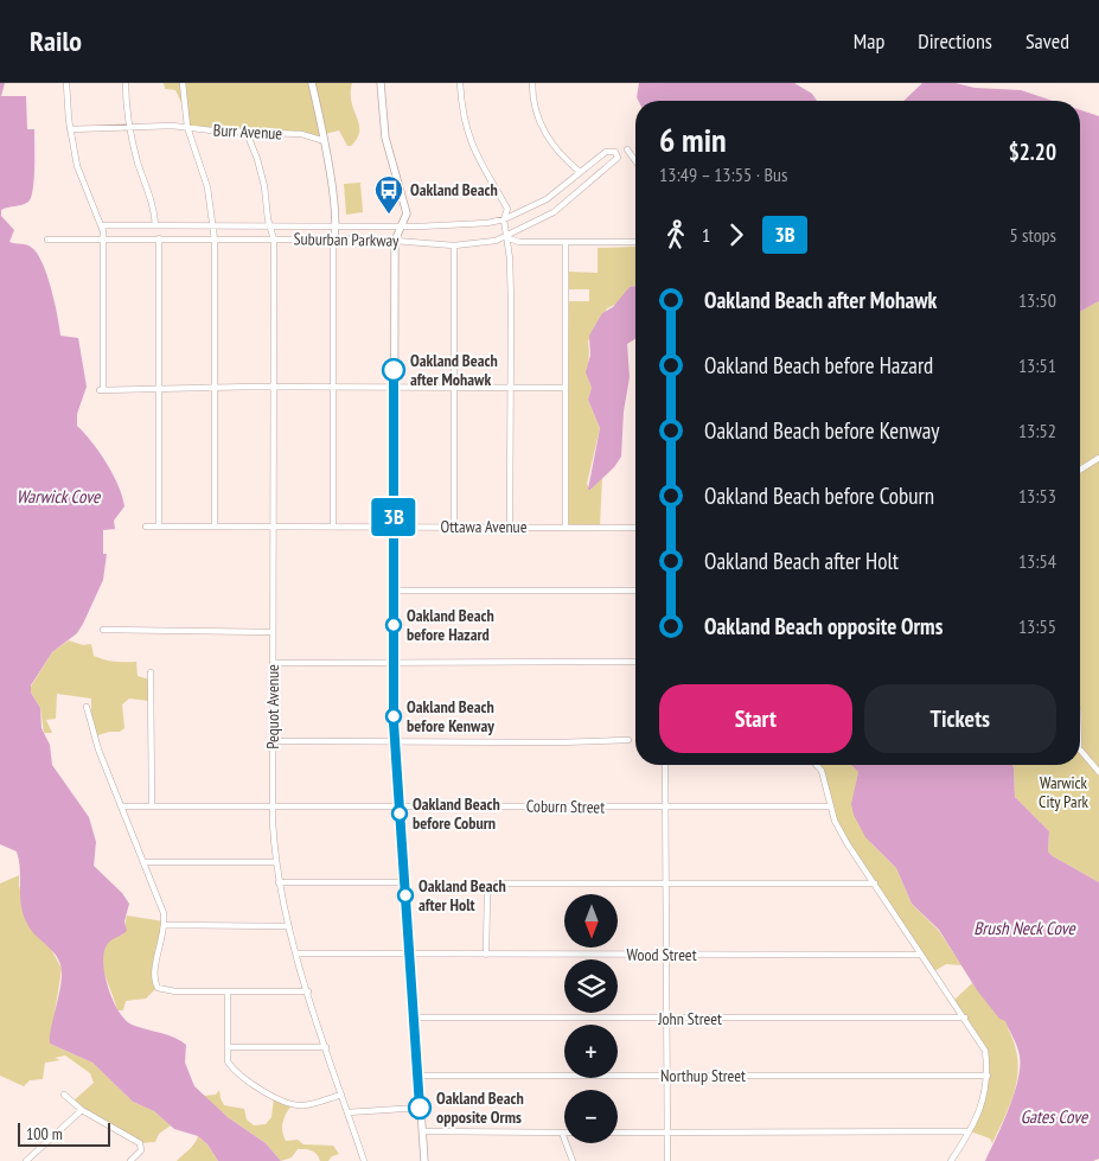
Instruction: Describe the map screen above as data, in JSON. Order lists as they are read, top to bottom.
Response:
{
  "streets": {
    "street": [
      "Burr Avenue",
      "Suburban Parkway",
      "Ottawa Avenue",
      "Pequot Avenue",
      "Coburn Street",
      "Wood Street",
      "John Street",
      "Northup Street"
    ]
  },
  "crossings": [
    ["Burr Avenue", "Pequot Avenue"],
    ["Suburban Parkway", "Pequot Avenue"],
    ["Ottawa Avenue", "Pequot Avenue"],
    ["Pequot Avenue", "Coburn Street"],
    ["Pequot Avenue", "Wood Street"]
  ],
  "water": ["Warwick Cove", "Brush Neck Cove", "Gates Cove"],
  "parks": ["Warwick City Park"],
  "places": {
    "bus stop": ["Oakland Beach"],
    "other": [
      "Oakland Beach after Mohawk",
      "Oakland Beach before Hazard",
      "Oakland Beach before Kenway",
      "Oakland Beach before Coburn",
      "Oakland Beach after Holt",
      "Oakland Beach opposite Orms"
    ]
  },
  "lines": ["bus line 3B"],
  "scale_bar": "100 m",
  "north": "bottom",
  "page": {
    "header": "Railo",
    "nav": ["Map", "Directions", "Saved"],
    "on_map": "3B",
    "heading": ["6 min", "13:49 – 13:55 · Bus", "$2.20"],
    "legs": ["1", "3B", "5 stops"],
    "list": [
      {
        "name": "Oakland Beach after Mohawk",
        "value": "13:50"
      },
      {
        "name": "Oakland Beach before Hazard",
        "value": "13:51"
      },
      {
        "name": "Oakland Beach before Kenway",
        "value": "13:52"
      },
      {
        "name": "Oakland Beach before Coburn",
        "value": "13:53"
      },
      {
        "name": "Oakland Beach after Holt",
        "value": "13:54"
      },
      {
        "name": "Oakland Beach opposite Orms",
        "value": "13:55"
      }
    ],
    "buttons": ["Start", "Tickets"],
    "map_buttons": ["+", "−"],
    "scale": "100 m"
  }
}
